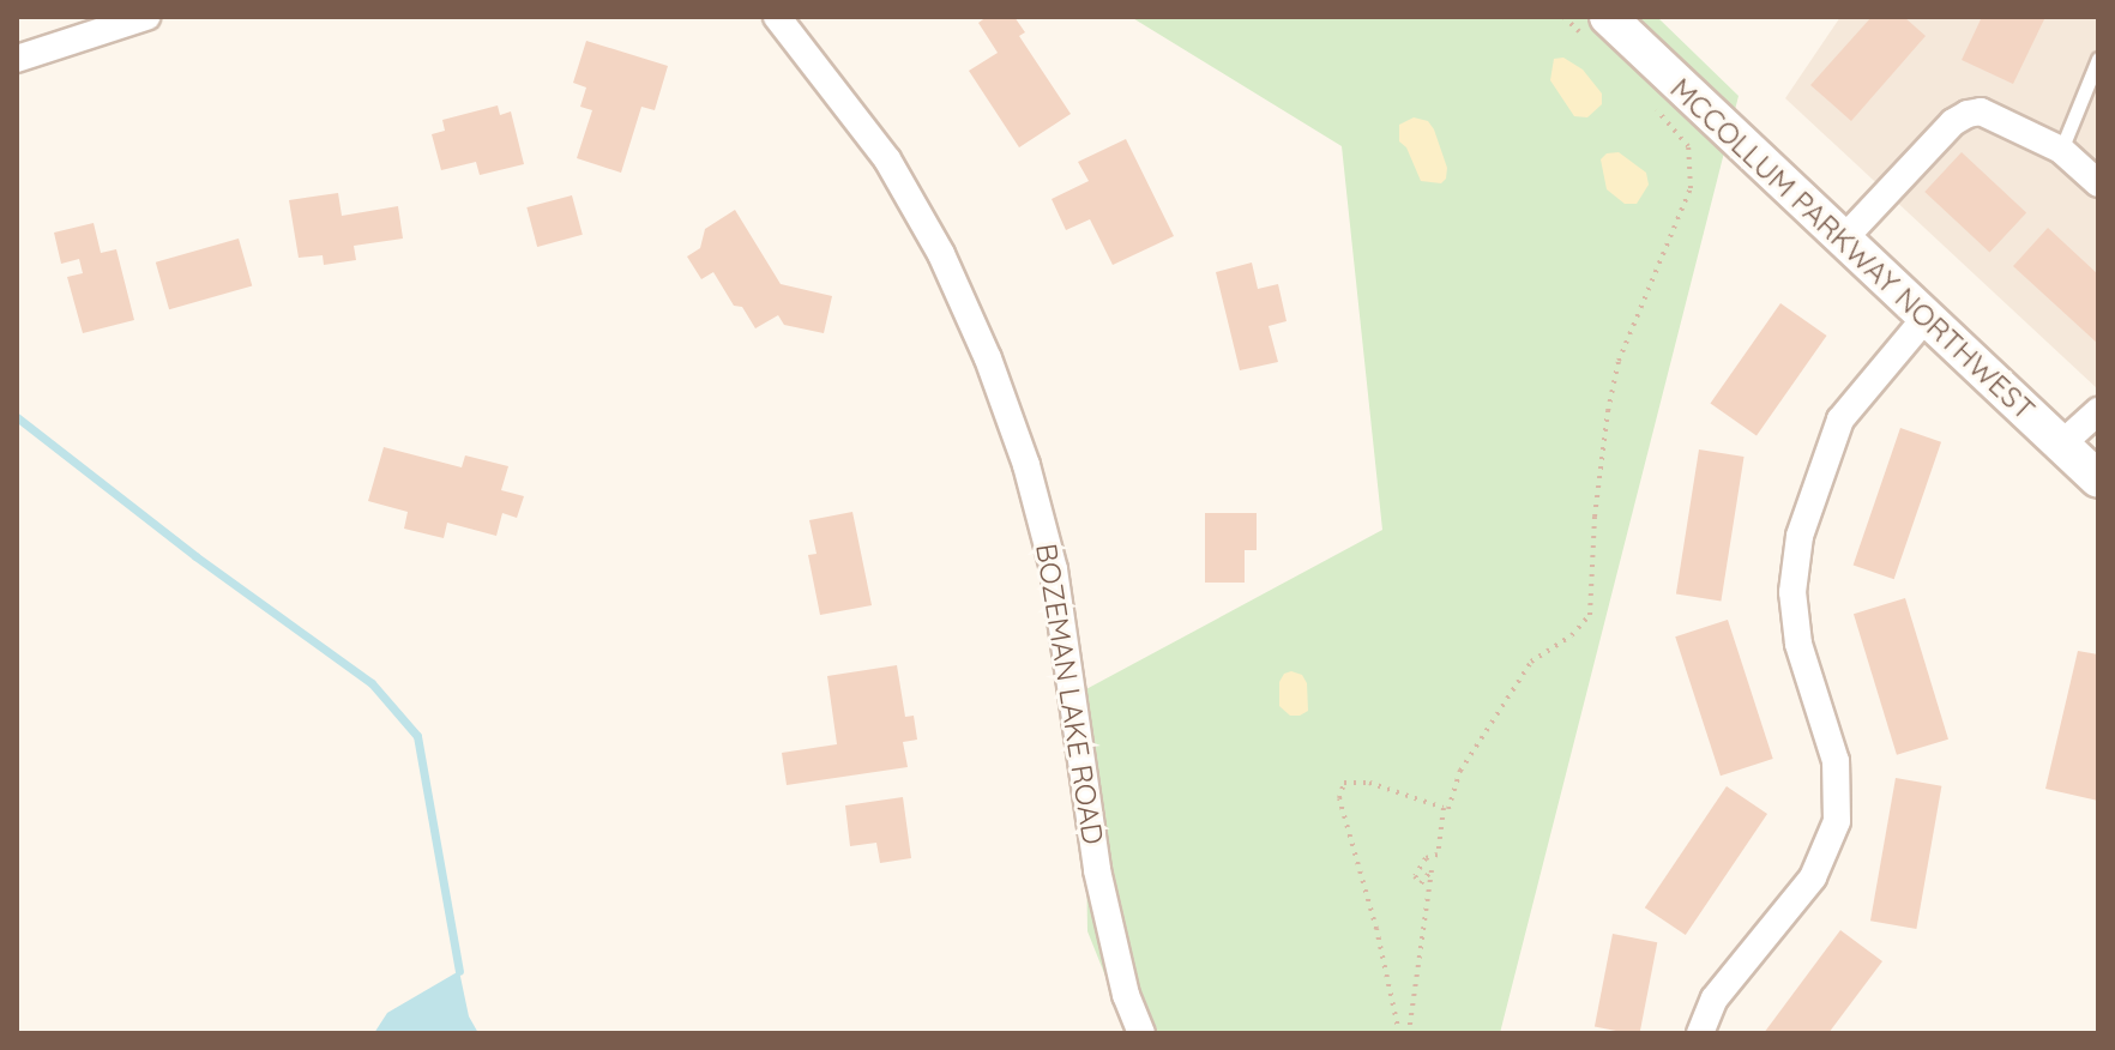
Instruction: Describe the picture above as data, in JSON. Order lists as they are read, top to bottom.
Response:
{
  "streets": {
    "street": ["MCCOLLUM PARKWAY NORTHWEST", "BOZEMAN LAKE ROAD"]
  }
}
